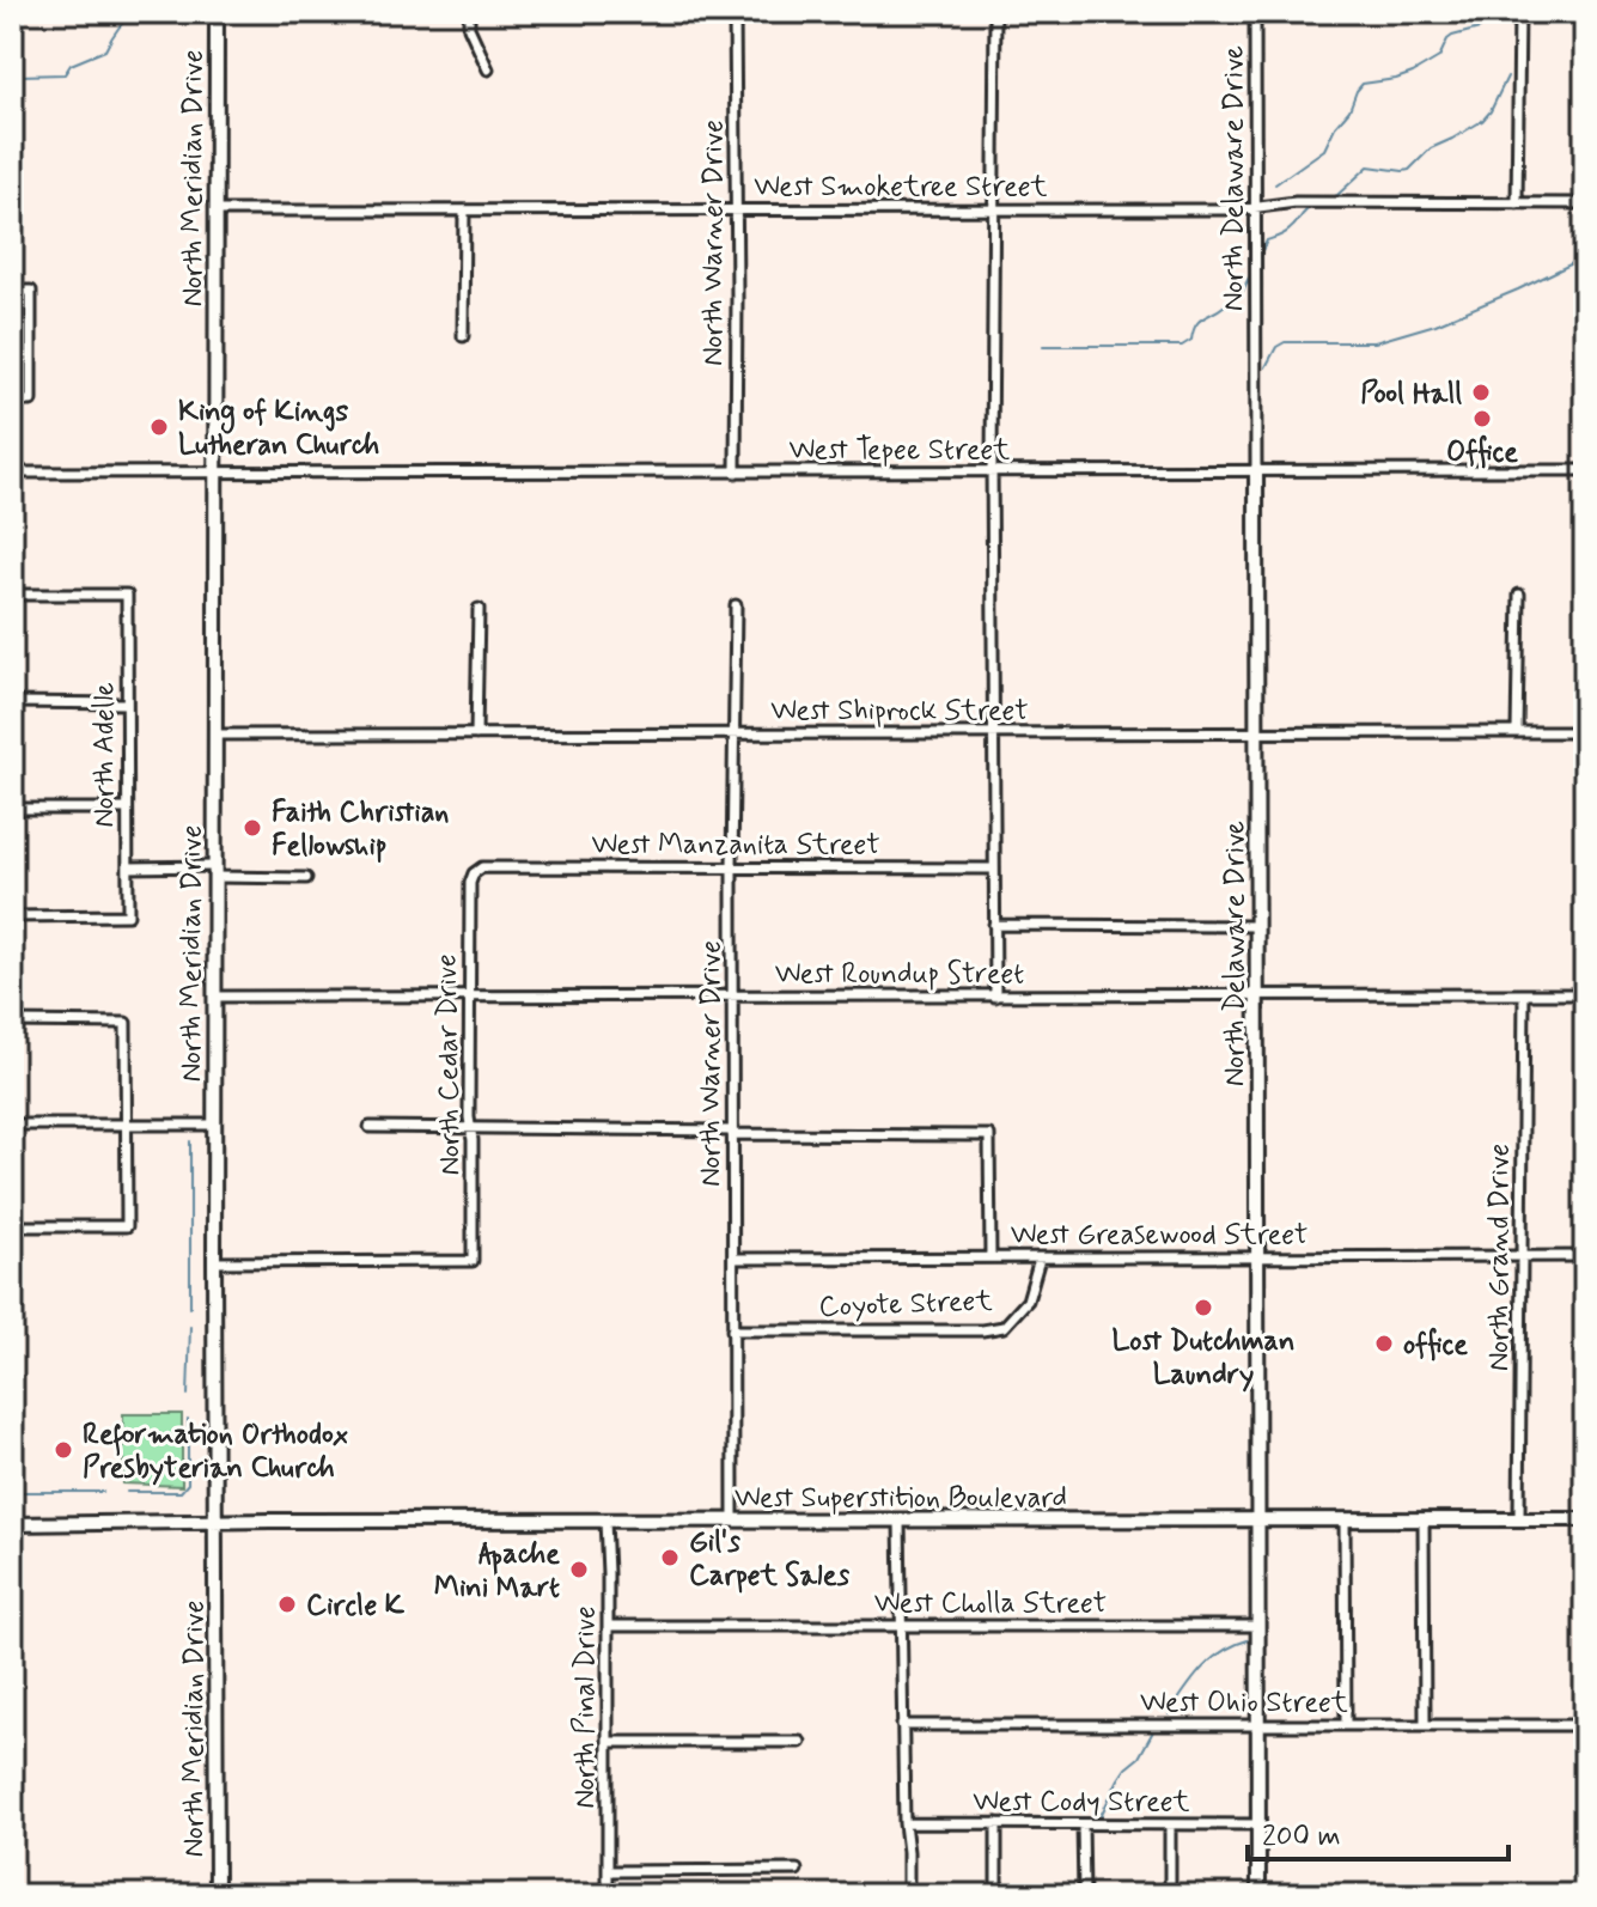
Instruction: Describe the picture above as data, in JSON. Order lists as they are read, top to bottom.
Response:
{
  "streets": {
    "street": [
      "North Meridian Drive",
      "North Delaware Drive",
      "West Smoketree Street",
      "North Warner Drive",
      "West Tepee Street",
      "West Shiprock Street",
      "North Adelle",
      "West Manzanita Street",
      "West Roundup Street",
      "North Cedar Drive",
      "West Greasewood Street",
      "North Grand Drive",
      "Coyote Street",
      "West Superstition Boulevard",
      "West Cholla Street",
      "West Ohio Street",
      "North Pinal Drive",
      "West Cody Street"
    ]
  },
  "crossings": [
    ["North Meridian Drive", "West Smoketree Street"],
    ["North Meridian Drive", "West Tepee Street"],
    ["North Meridian Drive", "West Shiprock Street"],
    ["North Meridian Drive", "West Roundup Street"],
    ["North Meridian Drive", "North Cedar Drive"],
    ["North Meridian Drive", "West Superstition Boulevard"],
    ["North Delaware Drive", "West Smoketree Street"],
    ["North Delaware Drive", "West Tepee Street"],
    ["North Delaware Drive", "West Shiprock Street"],
    ["North Delaware Drive", "West Roundup Street"],
    ["North Delaware Drive", "West Greasewood Street"],
    ["North Delaware Drive", "West Superstition Boulevard"],
    ["North Delaware Drive", "West Cholla Street"],
    ["North Delaware Drive", "West Ohio Street"],
    ["North Delaware Drive", "West Cody Street"],
    ["West Smoketree Street", "North Warner Drive"],
    ["North Warner Drive", "West Tepee Street"],
    ["North Warner Drive", "West Shiprock Street"],
    ["North Warner Drive", "West Manzanita Street"],
    ["North Warner Drive", "West Roundup Street"],
    ["North Warner Drive", "West Greasewood Street"],
    ["North Warner Drive", "Coyote Street"],
    ["North Warner Drive", "West Superstition Boulevard"],
    ["West Manzanita Street", "North Cedar Drive"],
    ["West Roundup Street", "North Cedar Drive"],
    ["West Roundup Street", "North Grand Drive"],
    ["West Greasewood Street", "North Grand Drive"],
    ["West Greasewood Street", "Coyote Street"],
    ["North Grand Drive", "West Superstition Boulevard"],
    ["West Superstition Boulevard", "North Pinal Drive"],
    ["West Cholla Street", "North Pinal Drive"]
  ],
  "places": [
    "Pool Hall",
    "Office",
    "King of Kings Lutheran Church",
    "Faith Christian Fellowship",
    "Lost Dutchman Laundry",
    "office",
    "Reformation Orthodox Presbyterian Church",
    "Gil's Carpet Sales",
    "Apache Mini Mart",
    "Circle K"
  ],
  "scale_bar": "200 m"
}
